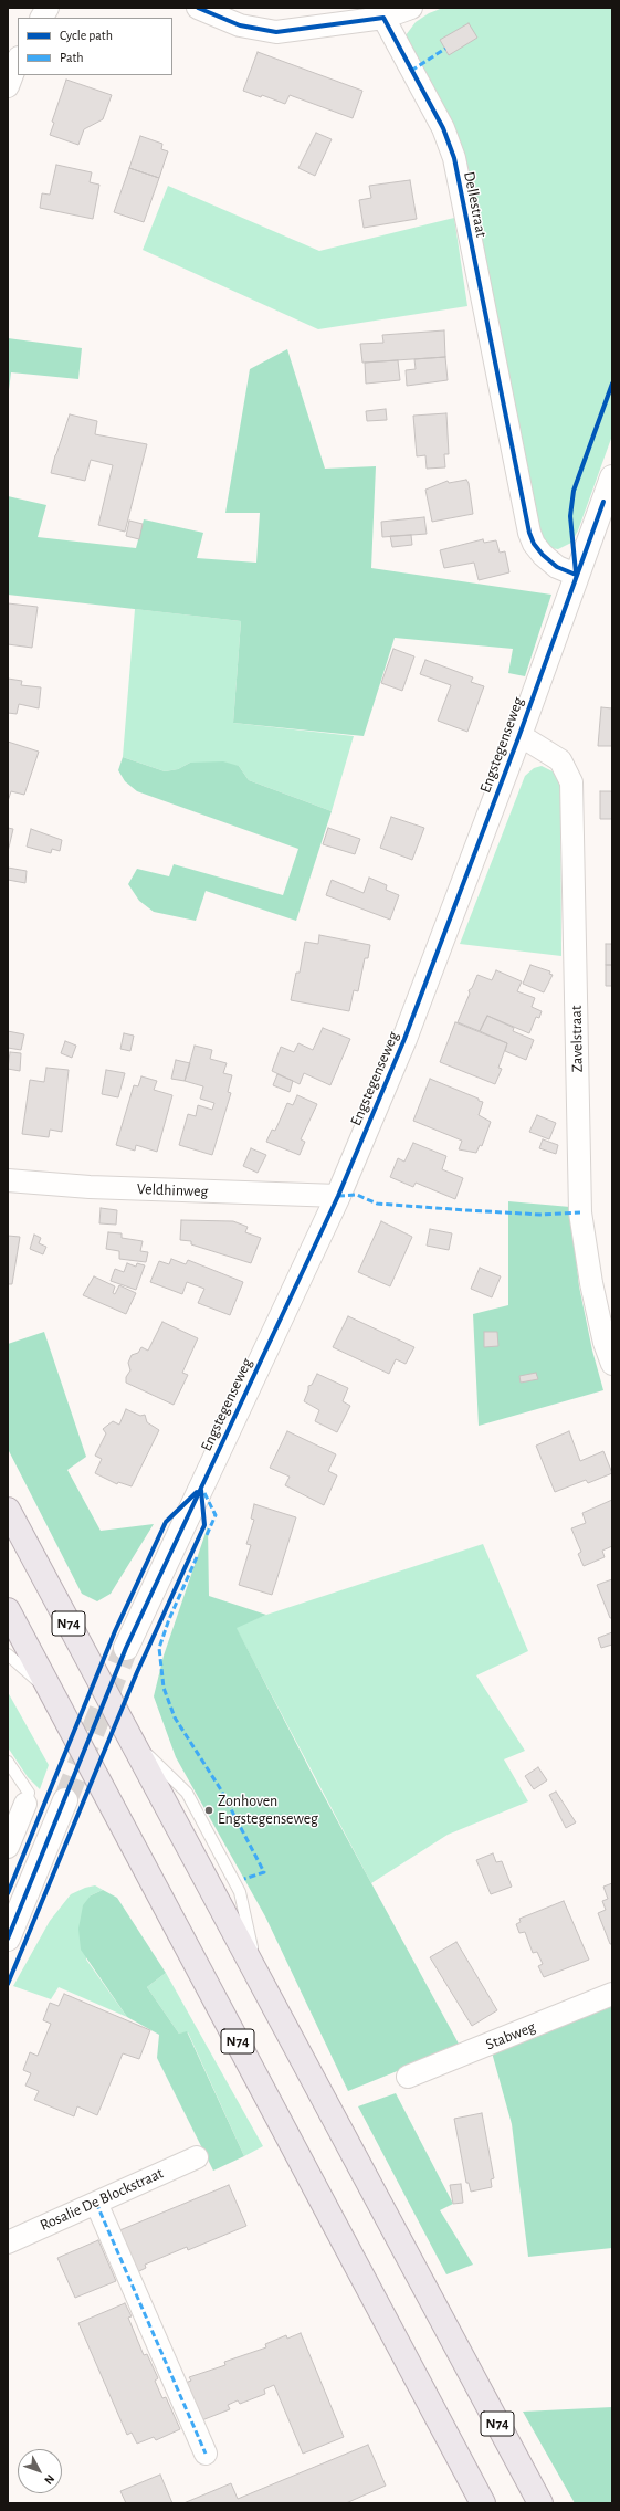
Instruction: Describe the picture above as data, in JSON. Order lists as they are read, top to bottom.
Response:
{
  "streets": {
    "highway": ["N74"],
    "street": [
      "Dellestraat",
      "Engstegenseweg",
      "Zavelstraat",
      "Veldhinweg",
      "Stabweg",
      "Rosalie De Blockstraat"
    ]
  },
  "crossings": [
    ["Dellestraat", "Engstegenseweg"],
    ["Engstegenseweg", "Zavelstraat"],
    ["Engstegenseweg", "Veldhinweg"]
  ],
  "places": ["Zonhoven Engstegenseweg"],
  "legend": ["Cycle path", "Path"],
  "north": "bottom right"
}
